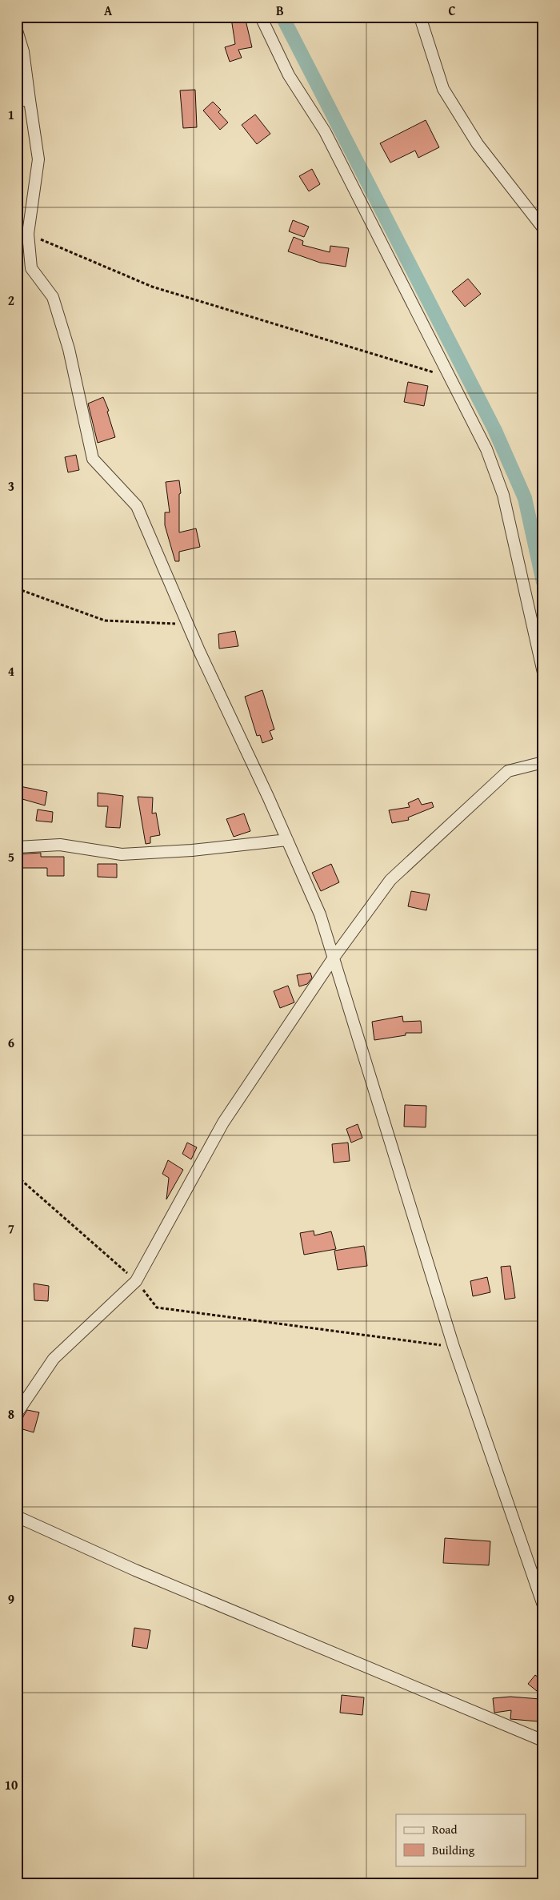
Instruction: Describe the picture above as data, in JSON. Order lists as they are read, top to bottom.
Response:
{
  "legend": ["Road", "Building"],
  "grid": {
    "columns": ["A", "B", "C"],
    "rows": [
      "1",
      "2",
      "3",
      "4",
      "5",
      "6",
      "7",
      "8",
      "9",
      "10"
    ]
  }
}
